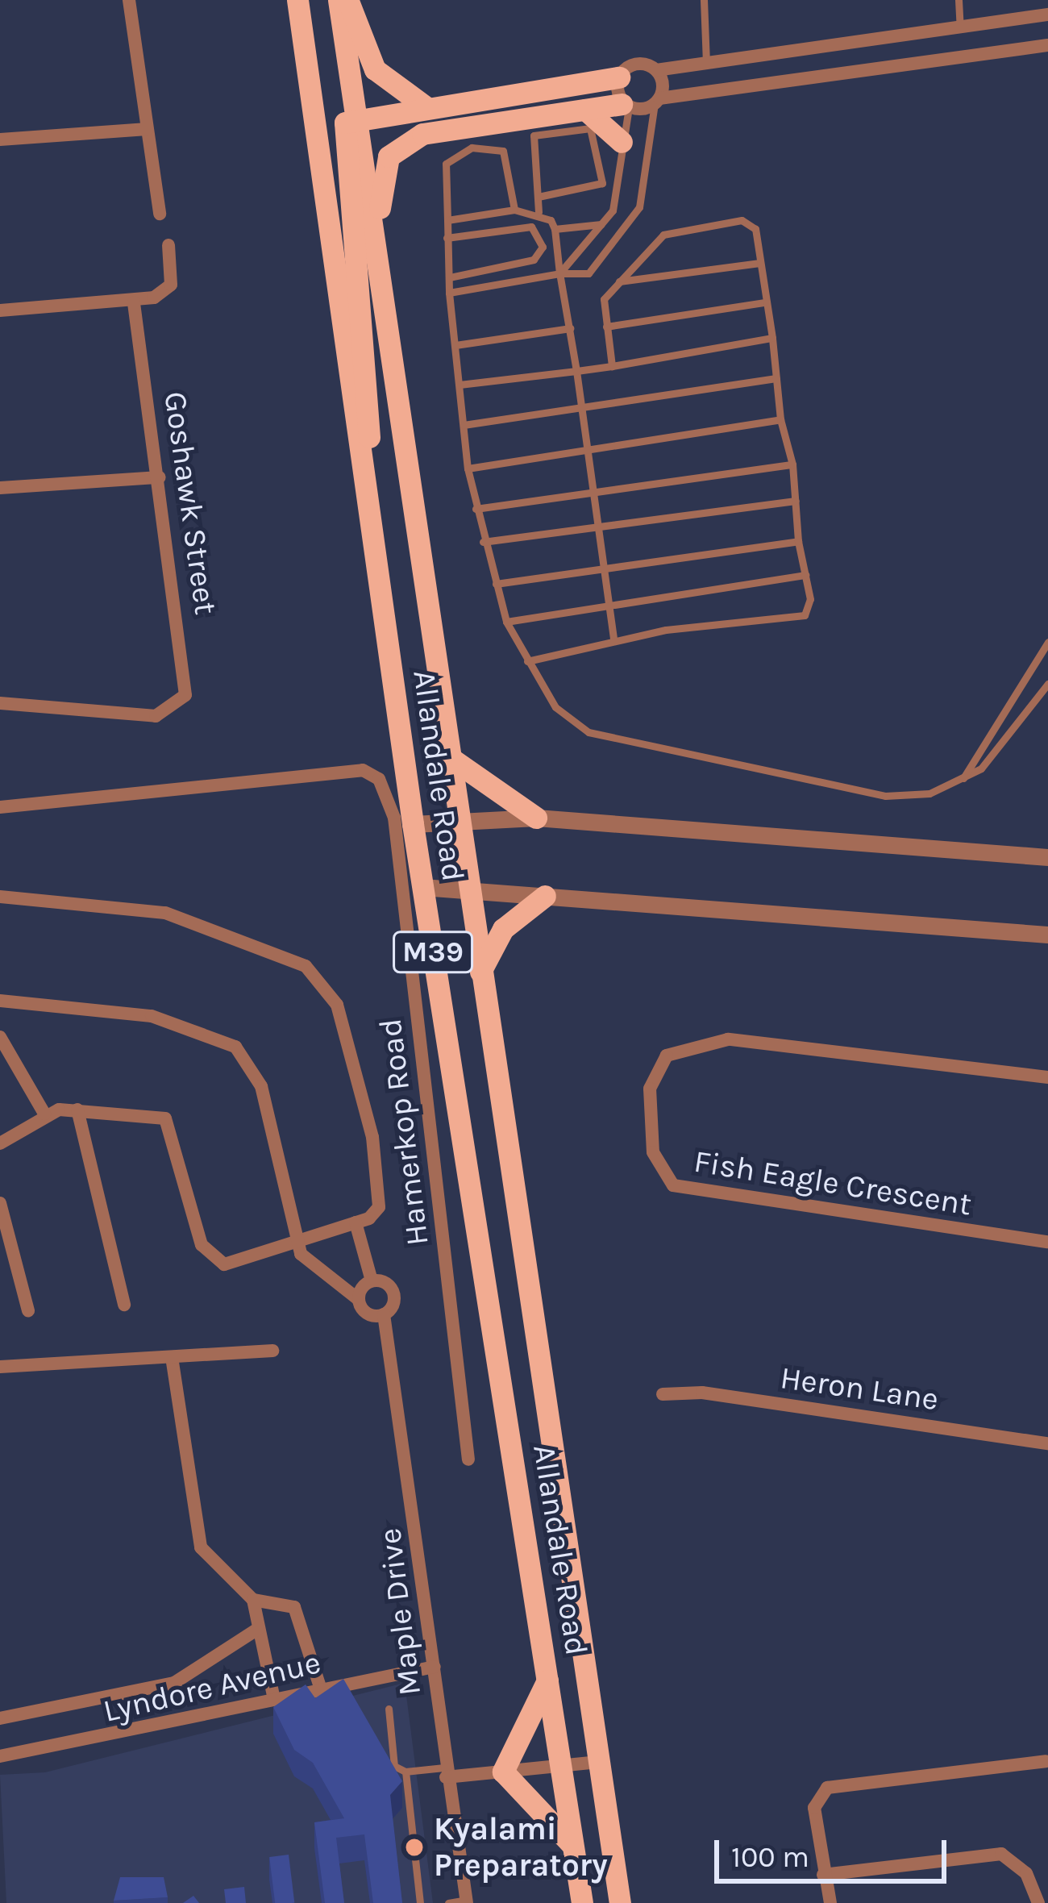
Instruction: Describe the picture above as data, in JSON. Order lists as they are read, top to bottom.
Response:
{
  "streets": {
    "main road": ["Allandale Road", "M39"],
    "street": [
      "Goshawk Street",
      "Hamerkop Road",
      "Fish Eagle Crescent",
      "Heron Lane",
      "Maple Drive",
      "Lyndore Avenue"
    ]
  },
  "crossings": [
    ["Maple Drive", "Lyndore Avenue"]
  ],
  "places": ["Kyalami Preparatory"],
  "scale_bar": "100 m"
}
